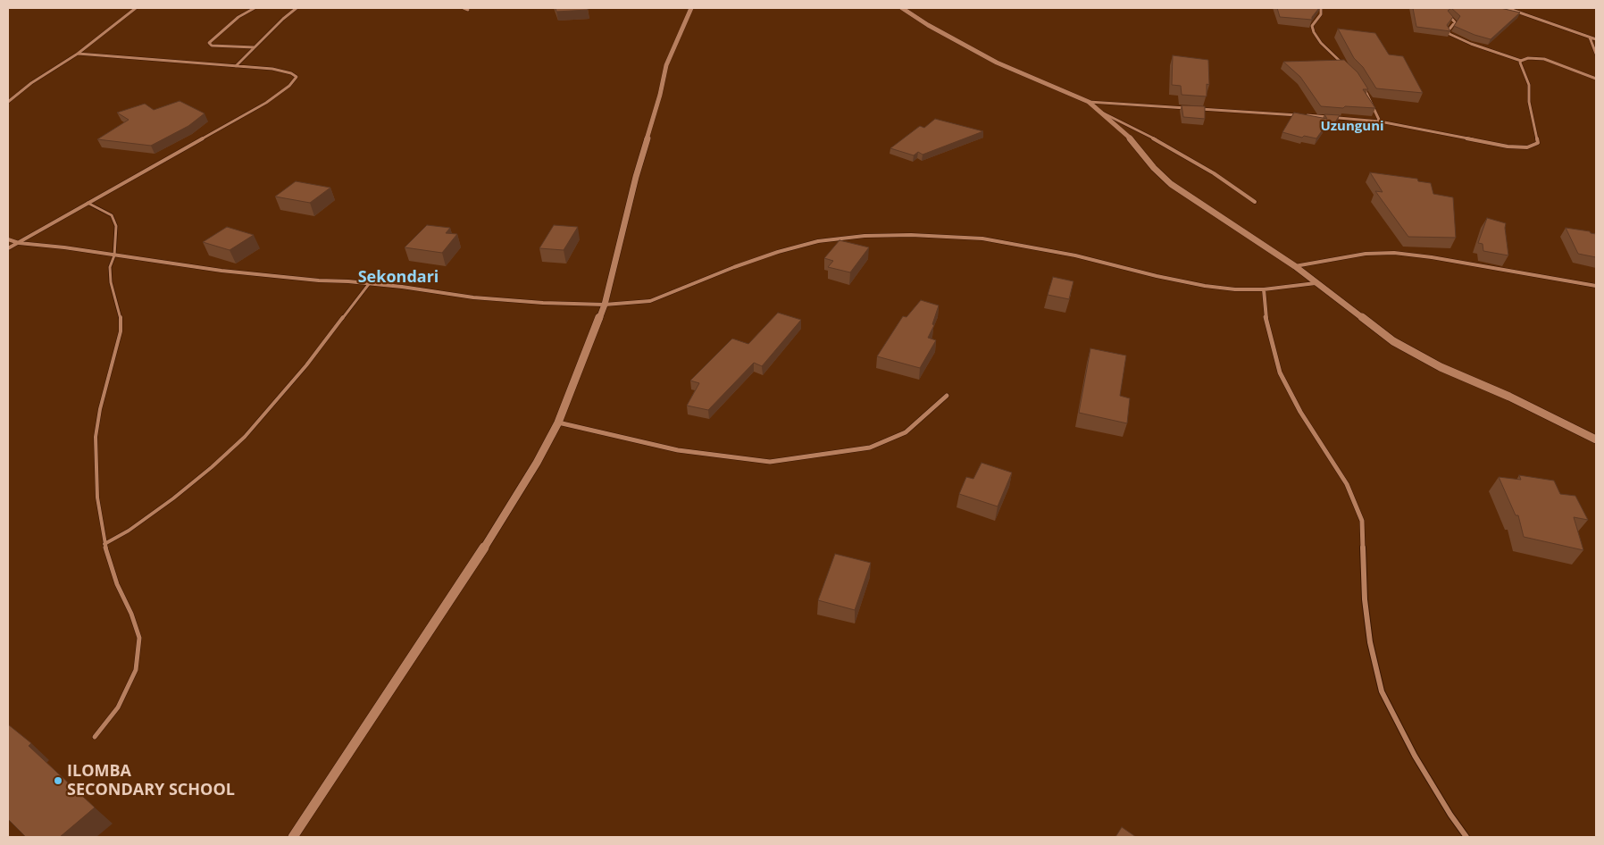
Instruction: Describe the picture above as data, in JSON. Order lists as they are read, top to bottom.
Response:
{
  "districts": ["Uzunguni", "Sekondari"],
  "places": ["ILOMBA SECONDARY SCHOOL"]
}
